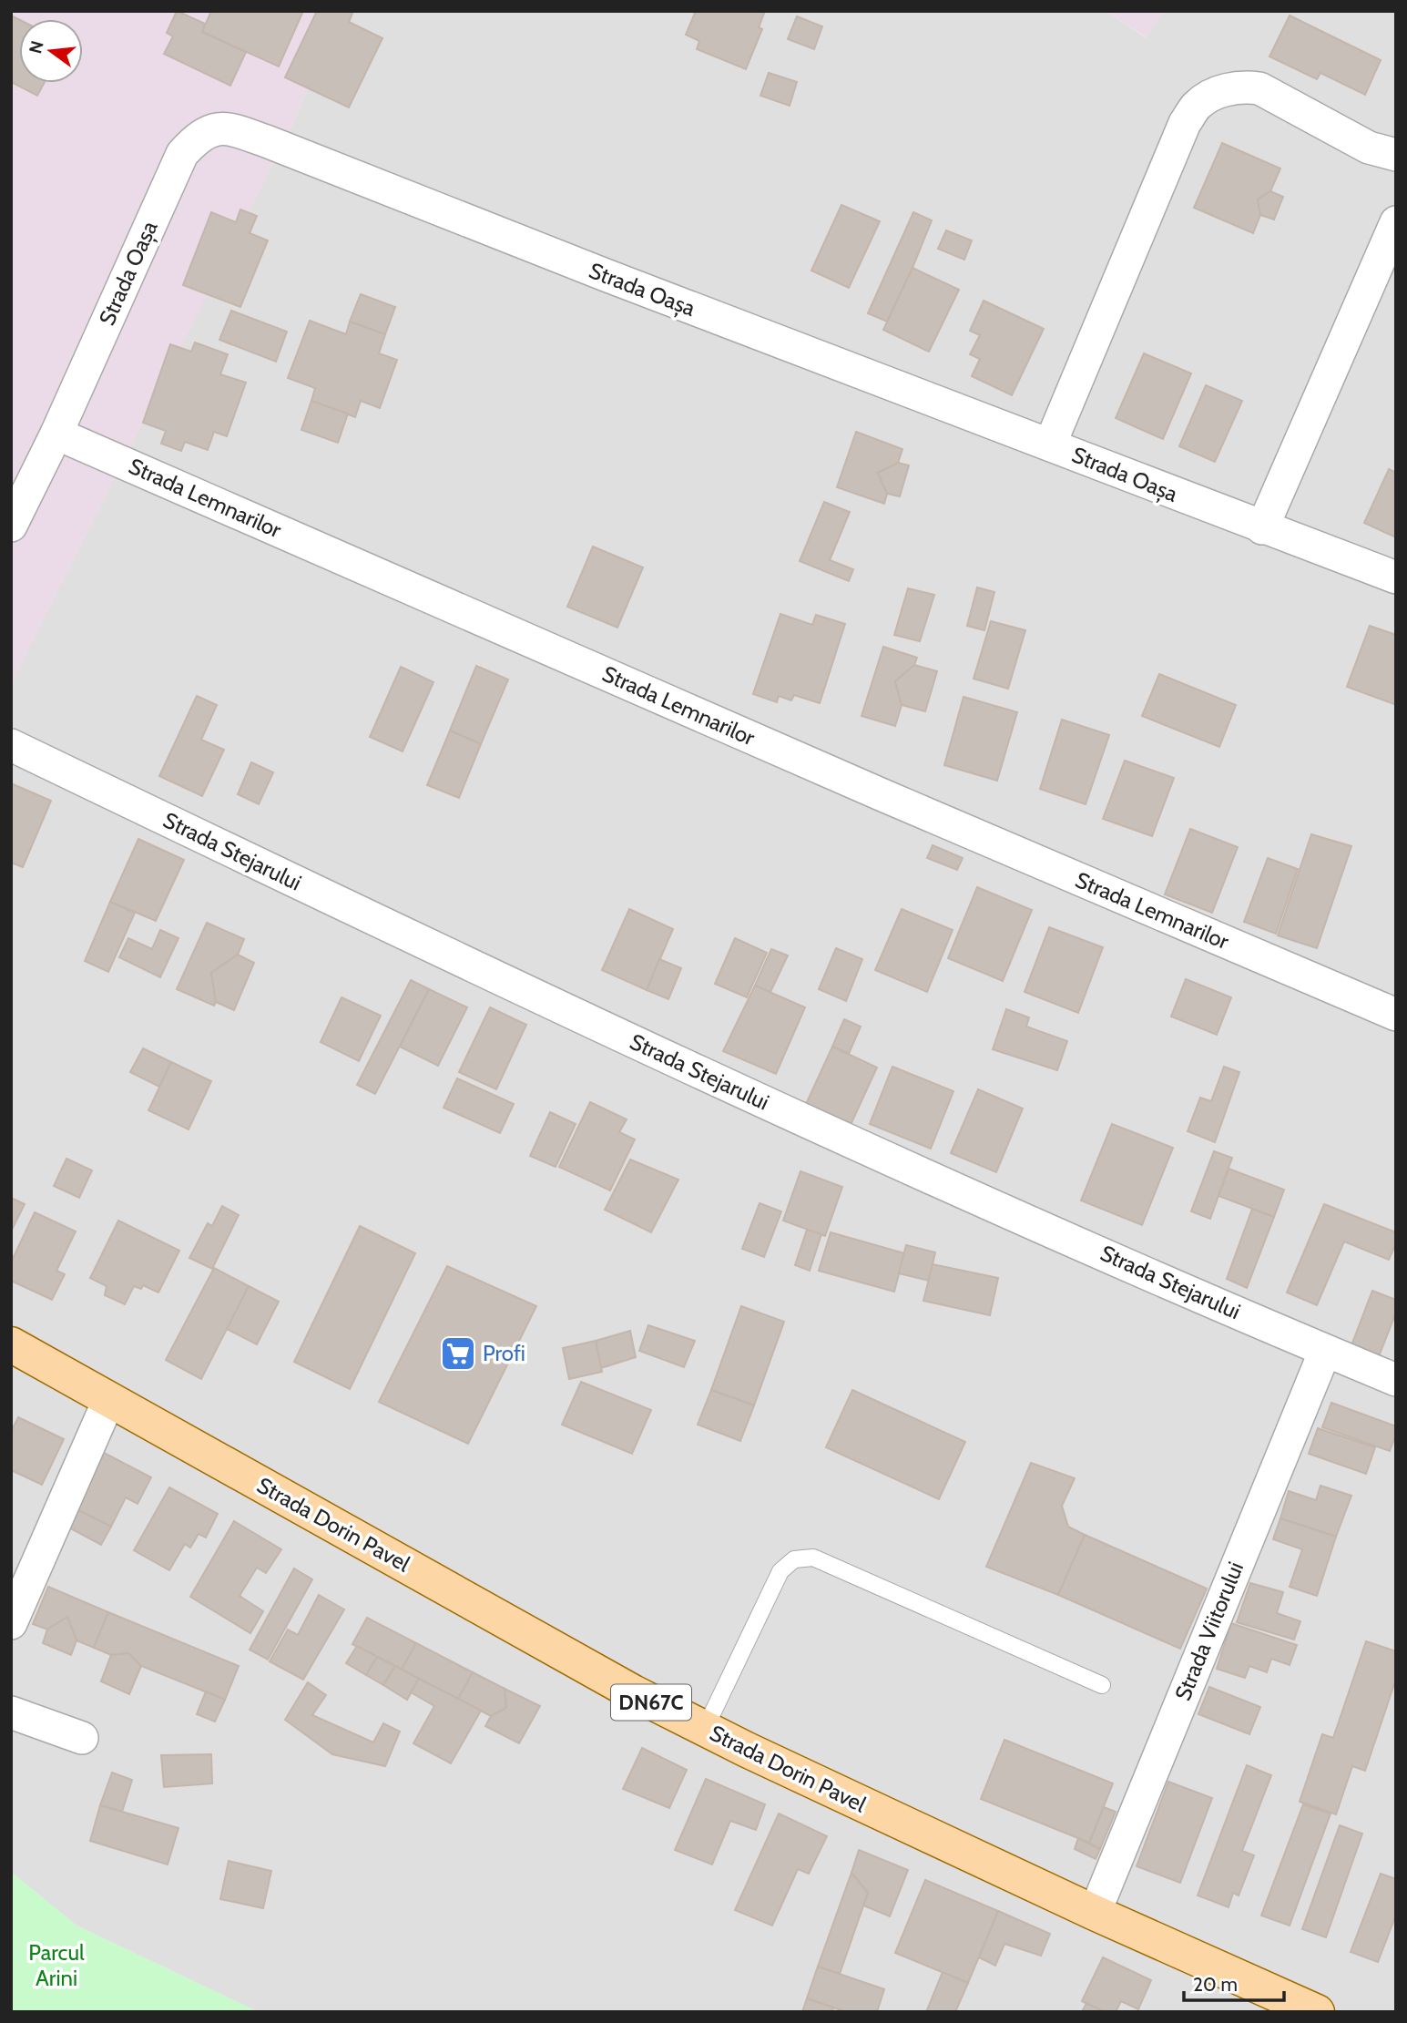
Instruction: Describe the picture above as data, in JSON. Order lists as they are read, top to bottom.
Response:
{
  "streets": {
    "main road": ["Strada Dorin Pavel", "DN67C"],
    "street": [
      "Strada Oașa",
      "Strada Lemnarilor",
      "Strada Stejarului",
      "Strada Viitorului"
    ]
  },
  "crossings": [
    ["Strada Oașa", "Strada Lemnarilor"],
    ["Strada Stejarului", "Strada Viitorului"],
    ["Strada Dorin Pavel", "Strada Viitorului"]
  ],
  "parks": ["Parcul Arini"],
  "places": {
    "supermarket": ["Profi"]
  },
  "scale_bar": "20 m",
  "north": "left"
}
